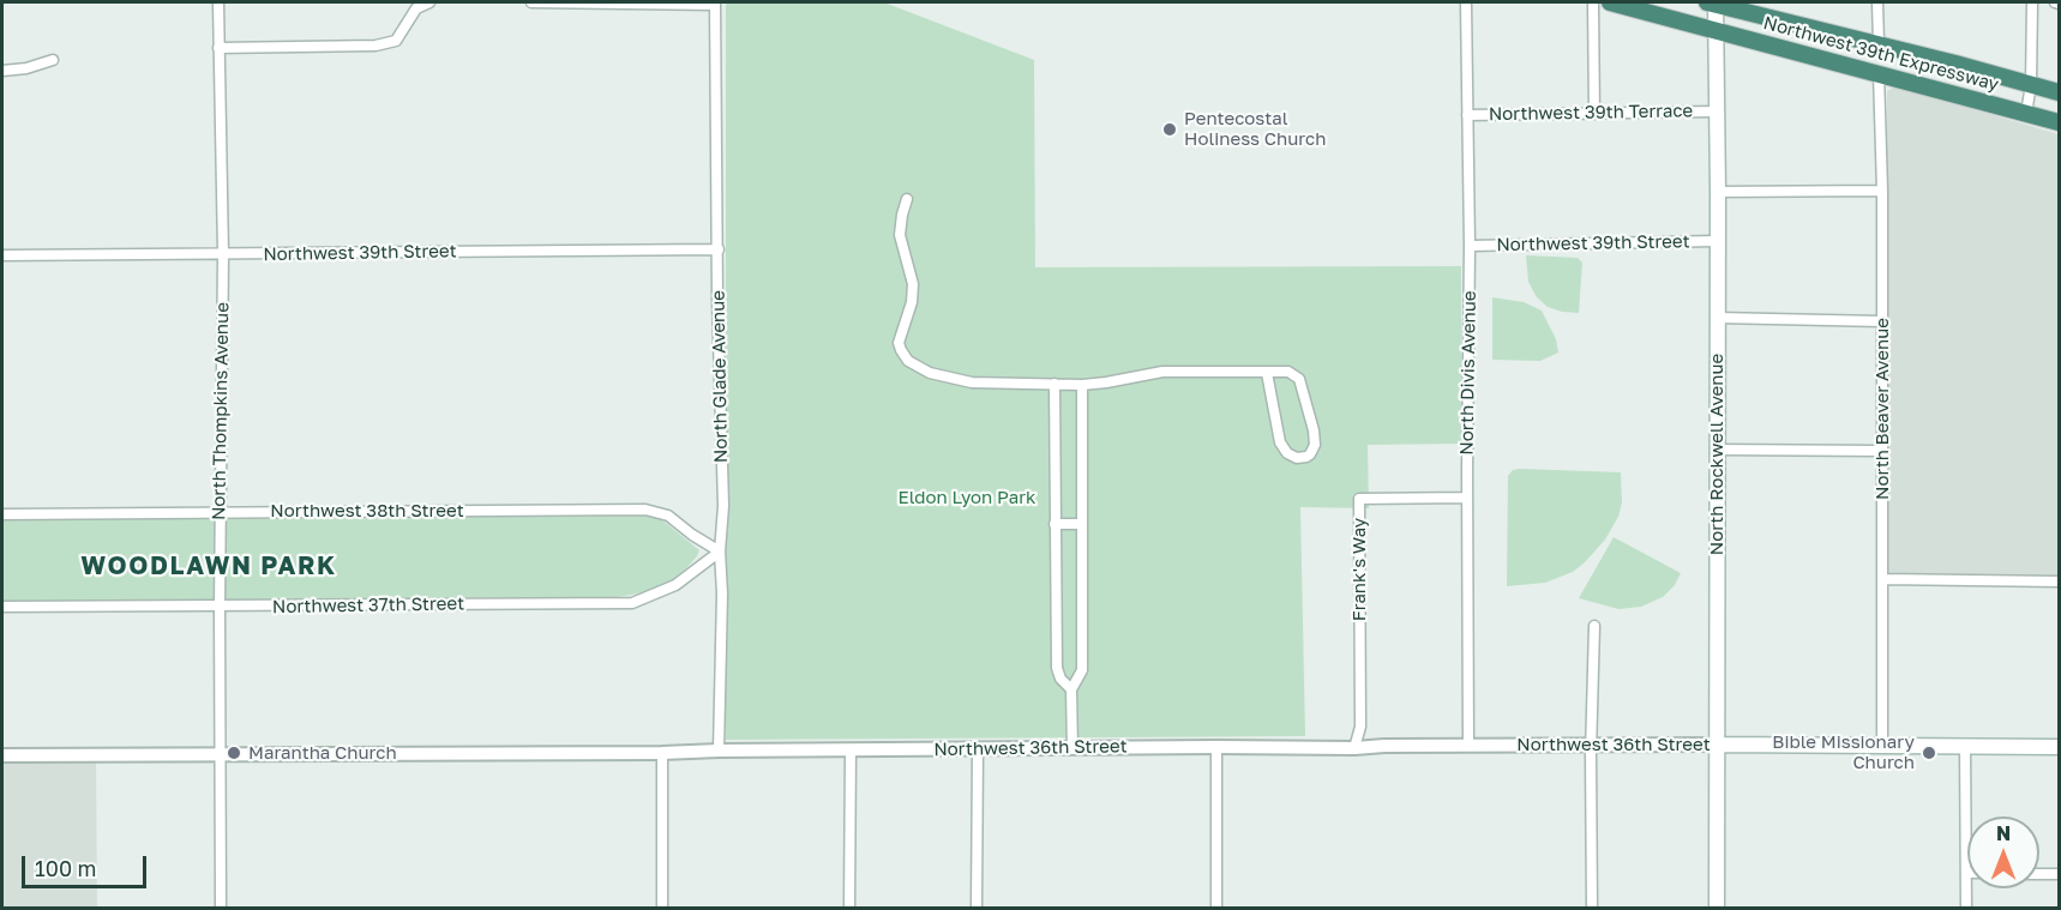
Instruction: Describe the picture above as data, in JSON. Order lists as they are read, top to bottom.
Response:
{
  "streets": {
    "highway": ["Northwest 39th Expressway"],
    "main road": ["North Rockwell Avenue", "Northwest 36th Street"],
    "street": [
      "Northwest 39th Terrace",
      "Northwest 39th Street",
      "North Divis Avenue",
      "North Glade Avenue",
      "North Beaver Avenue",
      "North Thompkins Avenue",
      "Northwest 38th Street",
      "Frank's Way",
      "Northwest 37th Street"
    ]
  },
  "crossings": [
    ["Northwest 39th Expressway", "North Beaver Avenue"],
    ["Northwest 39th Expressway", "North Rockwell Avenue"],
    ["Northwest 39th Terrace", "North Divis Avenue"],
    ["Northwest 39th Terrace", "North Rockwell Avenue"],
    ["Northwest 39th Street", "North Divis Avenue"],
    ["Northwest 39th Street", "North Glade Avenue"],
    ["Northwest 39th Street", "North Thompkins Avenue"],
    ["Northwest 39th Street", "North Rockwell Avenue"],
    ["North Divis Avenue", "Frank's Way"],
    ["North Divis Avenue", "Northwest 36th Street"],
    ["North Glade Avenue", "Northwest 38th Street"],
    ["North Glade Avenue", "Northwest 37th Street"],
    ["North Glade Avenue", "Northwest 36th Street"],
    ["North Beaver Avenue", "Northwest 36th Street"],
    ["North Thompkins Avenue", "Northwest 38th Street"],
    ["North Thompkins Avenue", "Northwest 37th Street"],
    ["North Thompkins Avenue", "Northwest 36th Street"],
    ["North Rockwell Avenue", "Northwest 36th Street"],
    ["Northwest 38th Street", "Northwest 37th Street"],
    ["Frank's Way", "Northwest 36th Street"]
  ],
  "districts": ["WOODLAWN PARK"],
  "parks": ["Eldon Lyon Park"],
  "places": ["Pentecostal Holiness Church", "Marantha Church", "Bible Missionary Church"],
  "scale_bar": "100 m",
  "north": "top"
}
